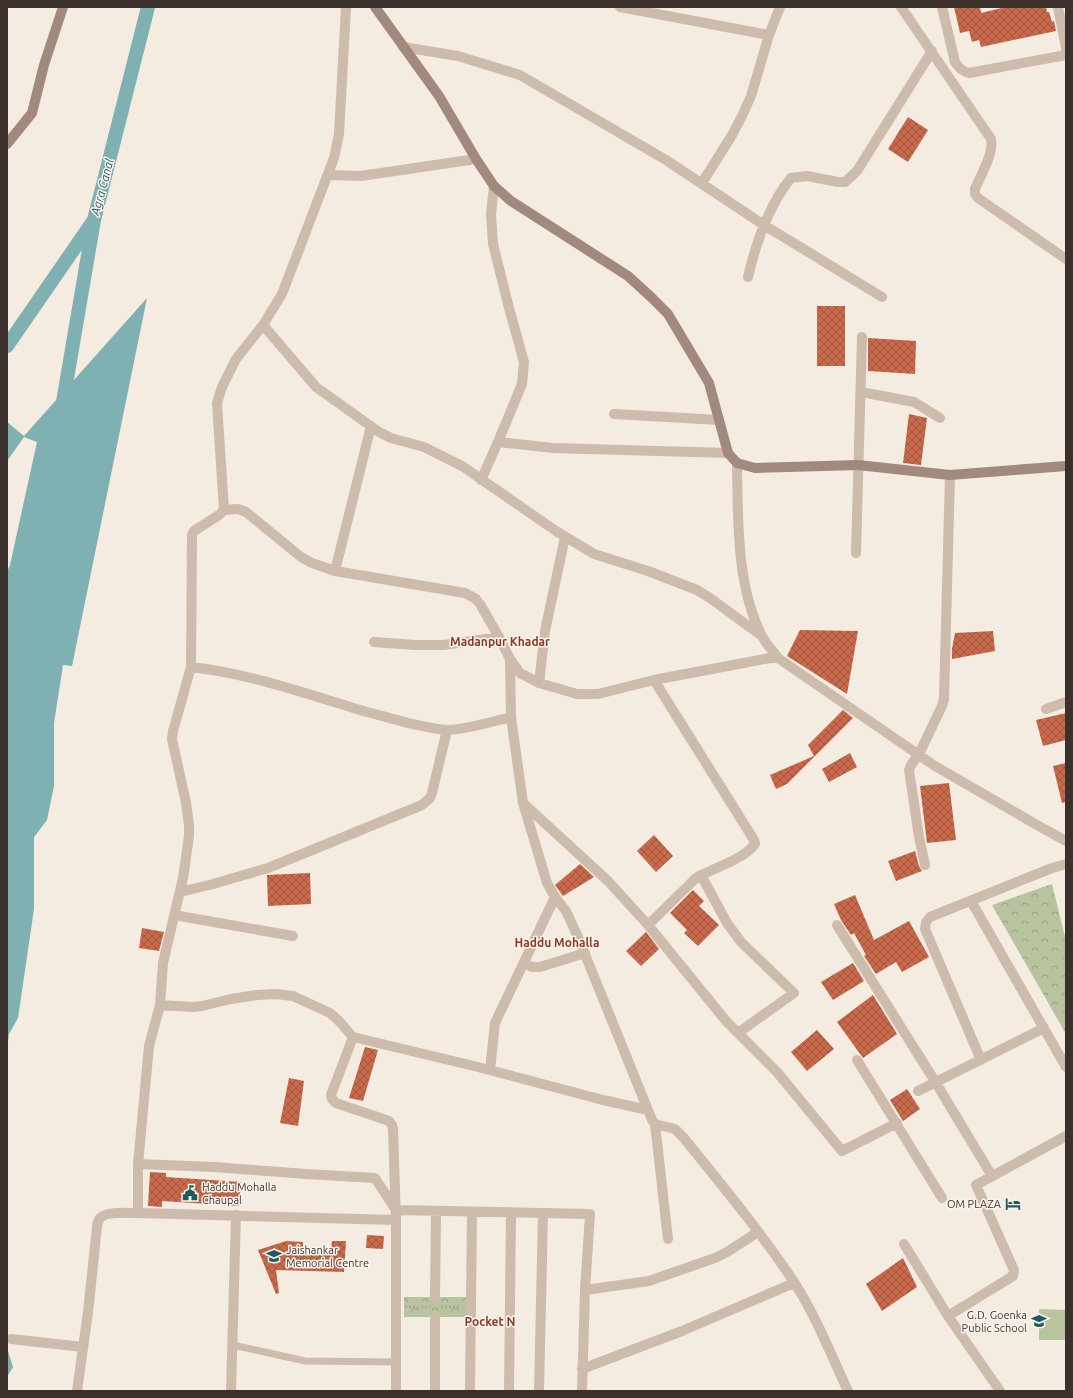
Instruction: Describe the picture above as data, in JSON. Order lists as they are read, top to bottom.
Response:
{
  "districts": ["Madanpur Khadar", "Haddu Mohalla", "Pocket N"],
  "water": ["Agra Canal"],
  "places": {
    "public building": ["Haddu Mohalla Chaupal"],
    "hotel": ["OM PLAZA"],
    "school or university": ["Jaishankar Memorial Centre", "G.D. Goenka Public School"]
  }
}
